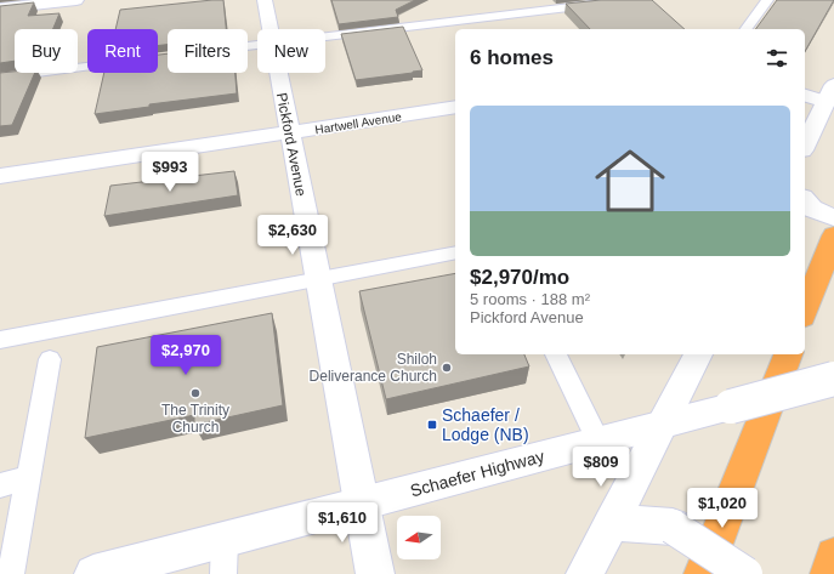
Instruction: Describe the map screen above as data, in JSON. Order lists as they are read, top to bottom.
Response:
{
  "streets": {
    "street": ["Hartwell Avenue", "Pickford Avenue", "Schaefer Highway"]
  },
  "crossings": [
    ["Hartwell Avenue", "Pickford Avenue"],
    ["Pickford Avenue", "Schaefer Highway"]
  ],
  "places": {
    "other": ["Shiloh Deliverance Church", "The Trinity Church"],
    "transit": ["Schaefer / Lodge (NB)"]
  },
  "north": "left",
  "page": {
    "chip": [
      "Buy",
      "Rent",
      "Filters",
      "New"
    ],
    "heading": "6 homes",
    "list": [
      {
        "name": "$2,970/mo",
        "note": "5 rooms · 188 m² · Pickford Avenue"
      }
    ],
    "price": [
      "$993",
      "$2,630",
      "$2,970",
      "$809",
      "$1,020",
      "$1,610"
    ]
  }
}
